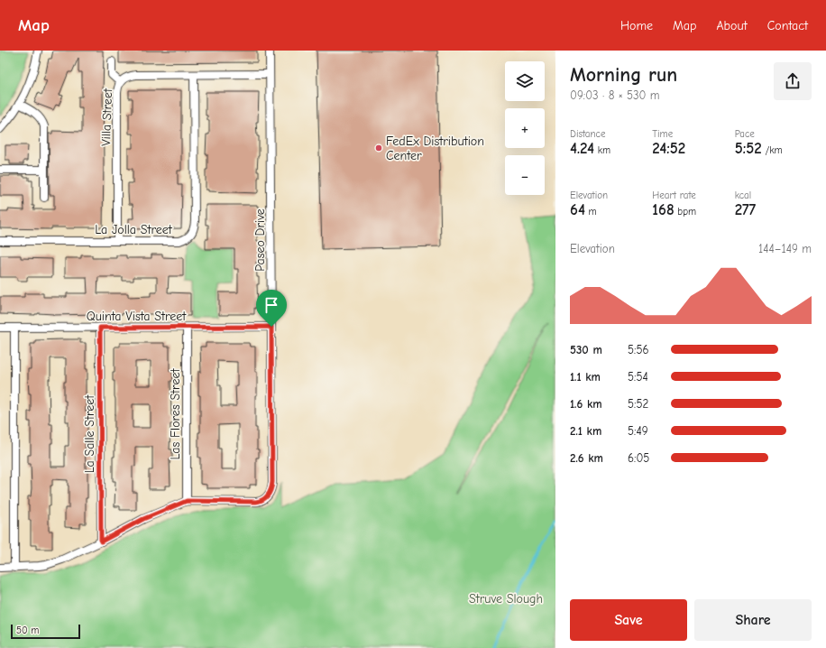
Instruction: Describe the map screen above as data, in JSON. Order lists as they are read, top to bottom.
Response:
{
  "streets": {
    "street": [
      "Villa Street",
      "La Jolla Street",
      "Paseo Drive",
      "Quinta Vista Street",
      "Las Flores Street",
      "La Salle Street"
    ]
  },
  "crossings": [
    ["Villa Street", "La Jolla Street"],
    ["Villa Street", "Paseo Drive"],
    ["Paseo Drive", "Quinta Vista Street"],
    ["Paseo Drive", "Las Flores Street"],
    ["Quinta Vista Street", "Las Flores Street"],
    ["Quinta Vista Street", "La Salle Street"]
  ],
  "parks": ["Struve Slough"],
  "places": ["FedEx Distribution Center"],
  "scale_bar": "50 m",
  "page": {
    "header": "Map",
    "nav": [
      "Home",
      "Map",
      "About",
      "Contact"
    ],
    "heading": ["Morning run", "09:03 · 8 × 530 m"],
    "map_buttons": ["+", "−"],
    "stats": [
      ["Distance", "4.24 km"],
      ["Time", "24:52"],
      ["Pace", "5:52 /km"],
      ["Elevation", "64 m"],
      ["Heart rate", "168 bpm"],
      ["kcal", "277"]
    ],
    "chart": ["Elevation", "144–149 m"],
    "list": [
      {
        "name": "530 m",
        "note": "5:56"
      },
      {
        "name": "1.1 km",
        "note": "5:54"
      },
      {
        "name": "1.6 km",
        "note": "5:52"
      },
      {
        "name": "2.1 km",
        "note": "5:49"
      },
      {
        "name": "2.6 km",
        "note": "6:05"
      }
    ],
    "buttons": ["Save", "Share"],
    "scale": "50 m"
  }
}
